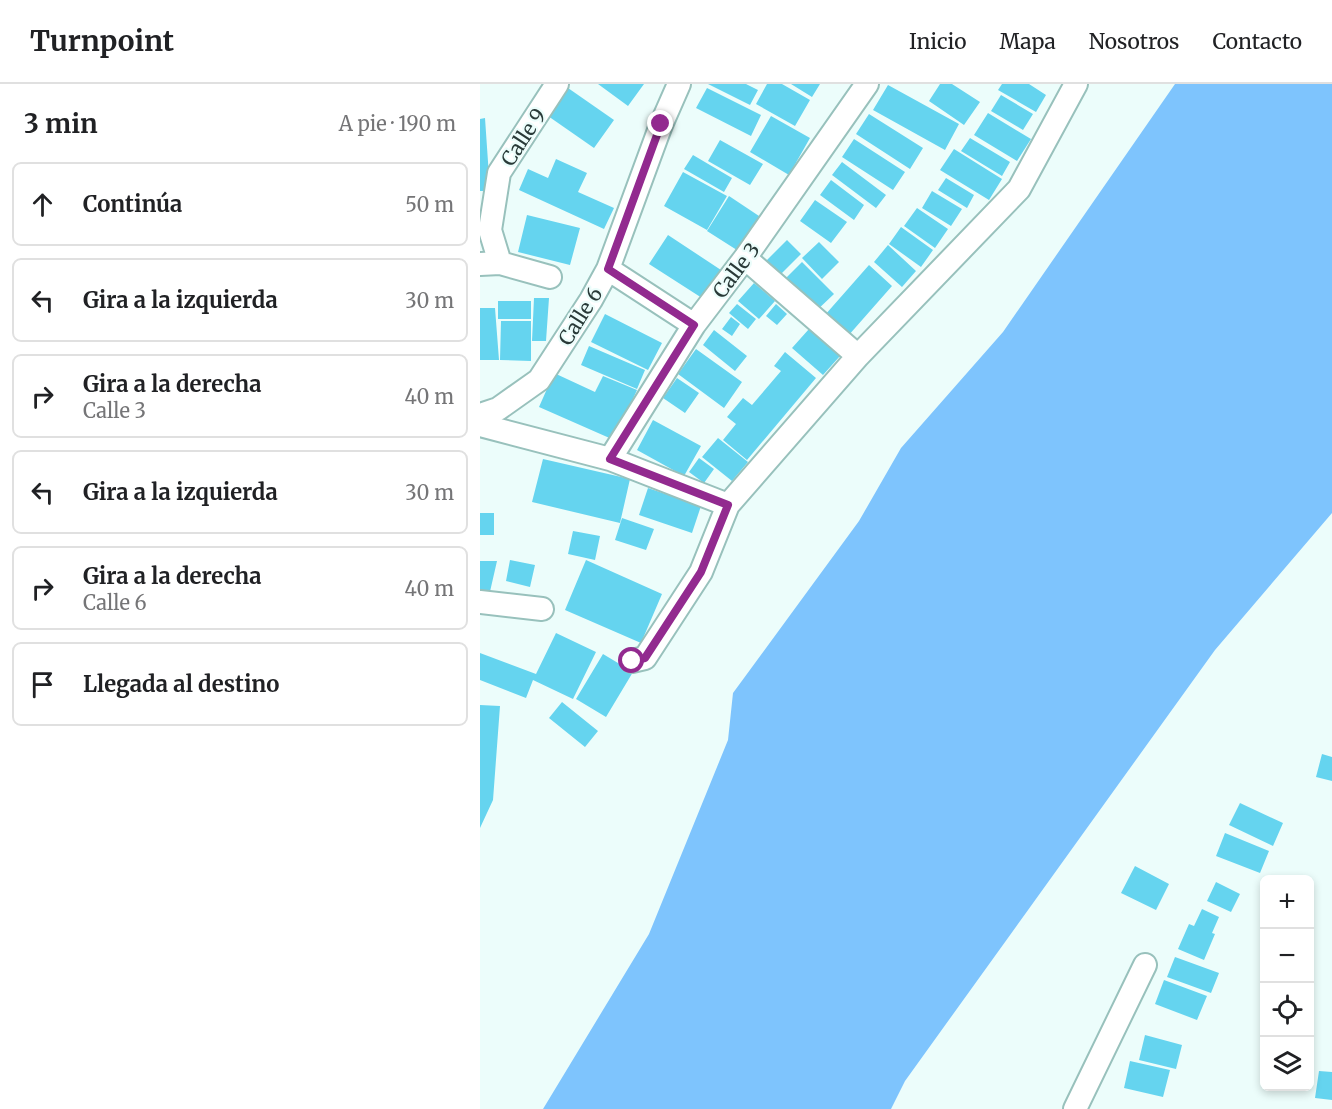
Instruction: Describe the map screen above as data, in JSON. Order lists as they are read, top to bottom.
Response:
{
  "streets": {
    "street": ["Calle 9", "Calle 3", "Calle 6"]
  },
  "page": {
    "header": "Turnpoint",
    "nav": [
      "Inicio",
      "Mapa",
      "Nosotros",
      "Contacto"
    ],
    "heading": ["3 min", "A pie · 190 m"],
    "list": [
      ["Continúa", "50 m"],
      ["Gira a la izquierda", "30 m"],
      ["Gira a la derecha", "Calle 3", "40 m"],
      ["Gira a la izquierda", "30 m"],
      ["Gira a la derecha", "Calle 6", "40 m"],
      "Llegada al destino"
    ],
    "map_buttons": ["+", "−"]
  }
}
